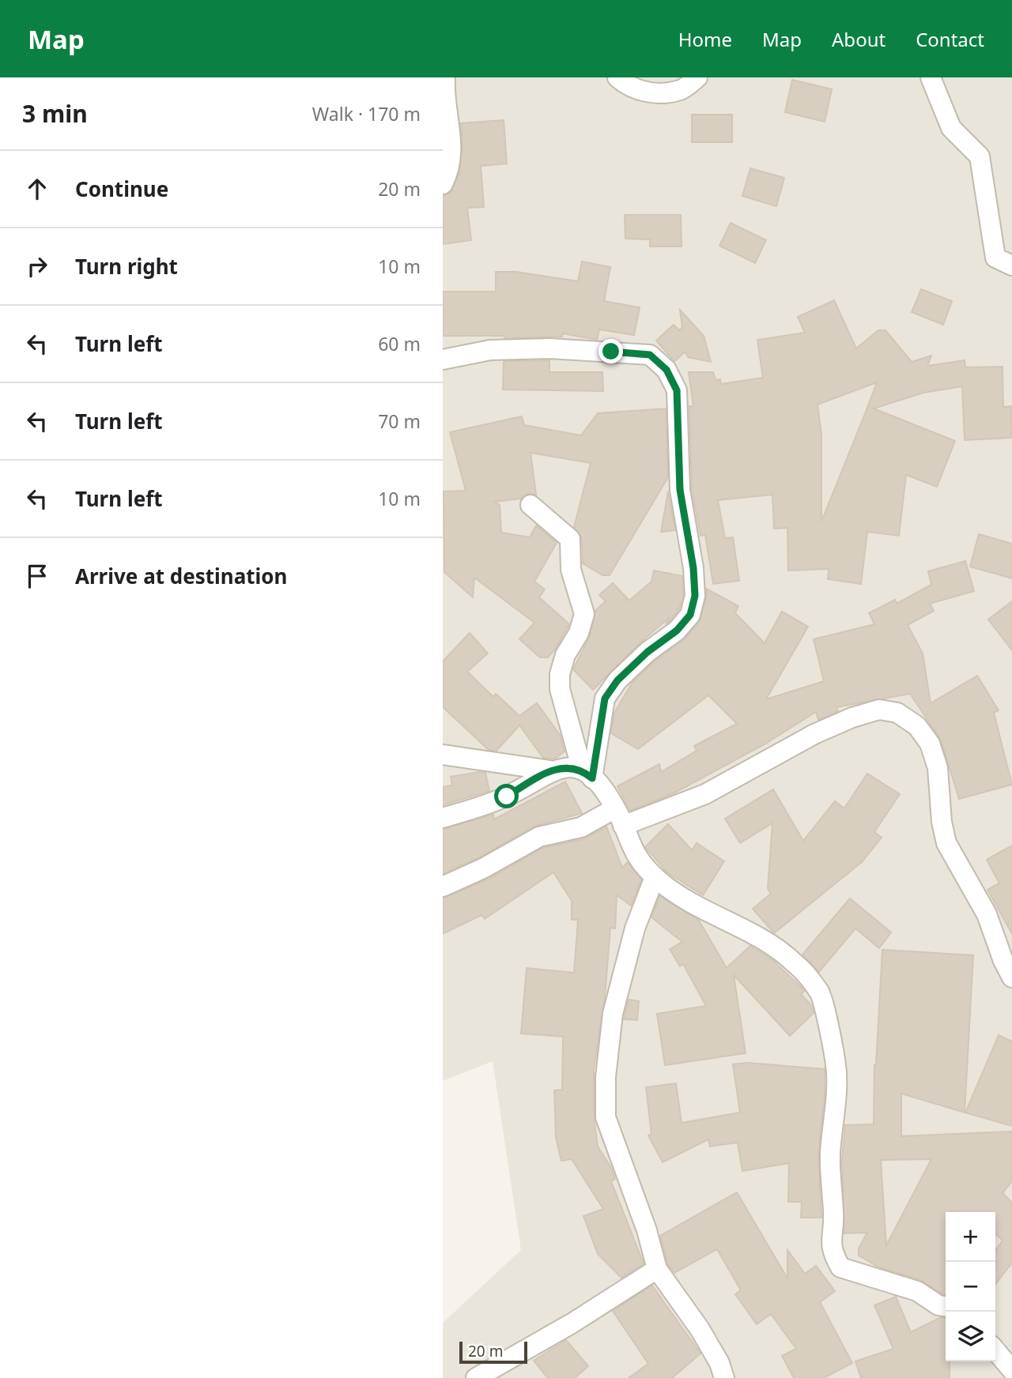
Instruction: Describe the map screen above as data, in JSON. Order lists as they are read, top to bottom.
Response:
{
  "scale_bar": "20 m",
  "page": {
    "header": "Map",
    "nav": [
      "Home",
      "Map",
      "About",
      "Contact"
    ],
    "heading": ["3 min", "Walk · 170 m"],
    "list": [
      ["Continue", "20 m"],
      ["Turn right", "10 m"],
      ["Turn left", "60 m"],
      ["Turn left", "70 m"],
      ["Turn left", "10 m"],
      "Arrive at destination"
    ],
    "map_buttons": ["+", "−"],
    "scale": "20 m"
  }
}
